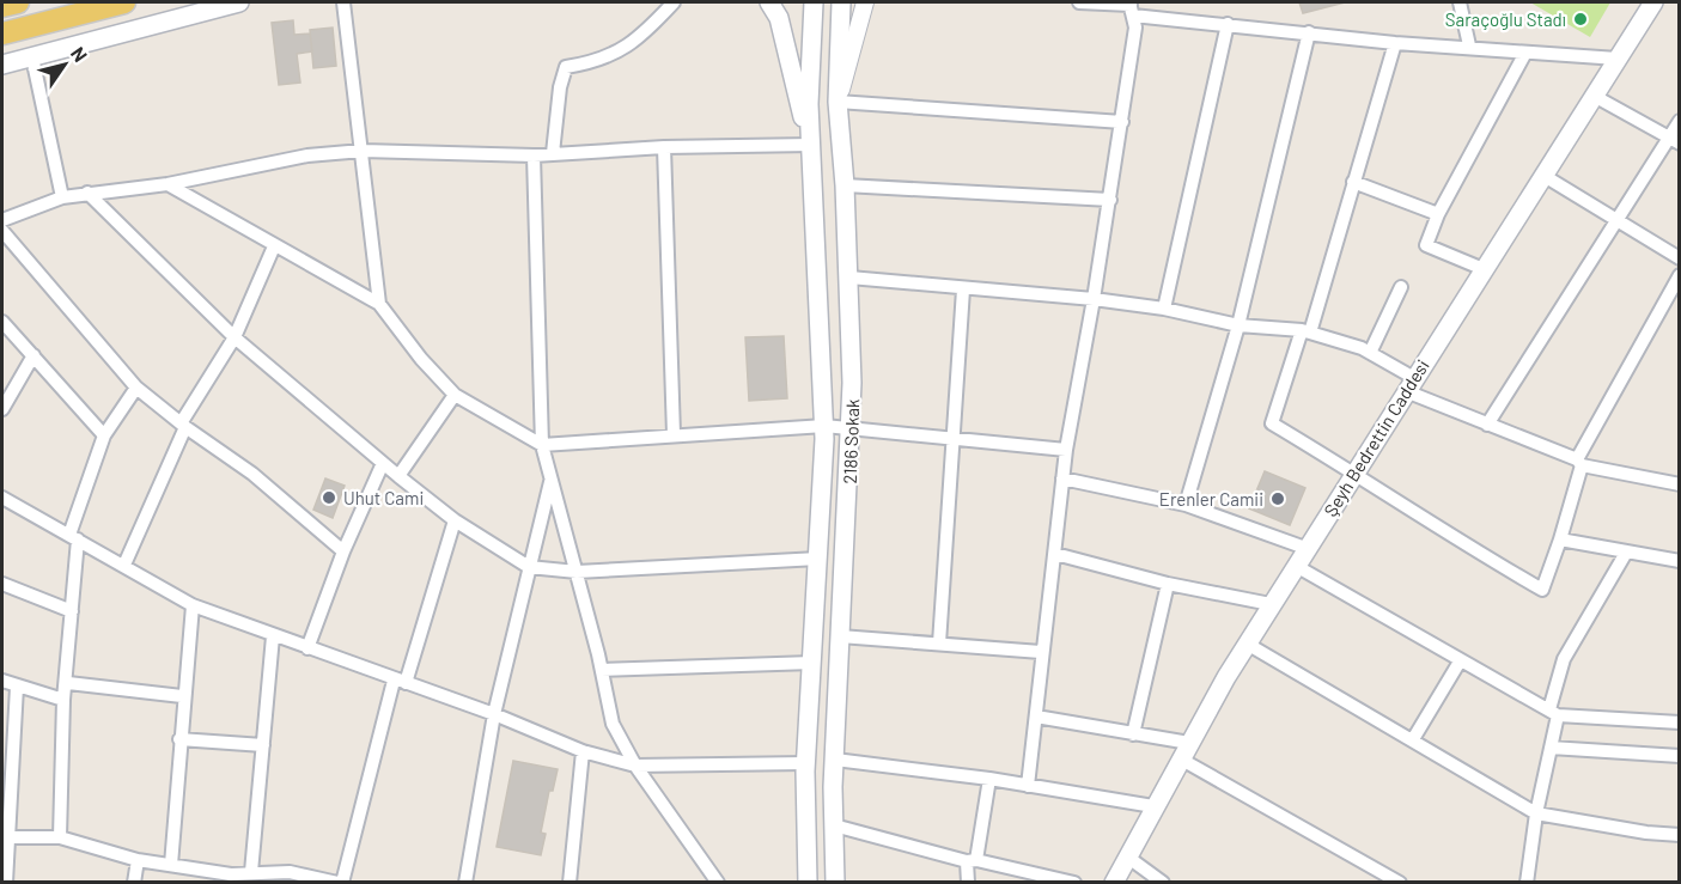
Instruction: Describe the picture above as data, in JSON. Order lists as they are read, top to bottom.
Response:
{
  "streets": {
    "main road": ["Şeyh Bedrettin Caddesi", "2186 Sokak"]
  },
  "places": ["Saraçoğlu Stadı", "Uhut Cami", "Erenler Camii"],
  "north": "top right"
}
